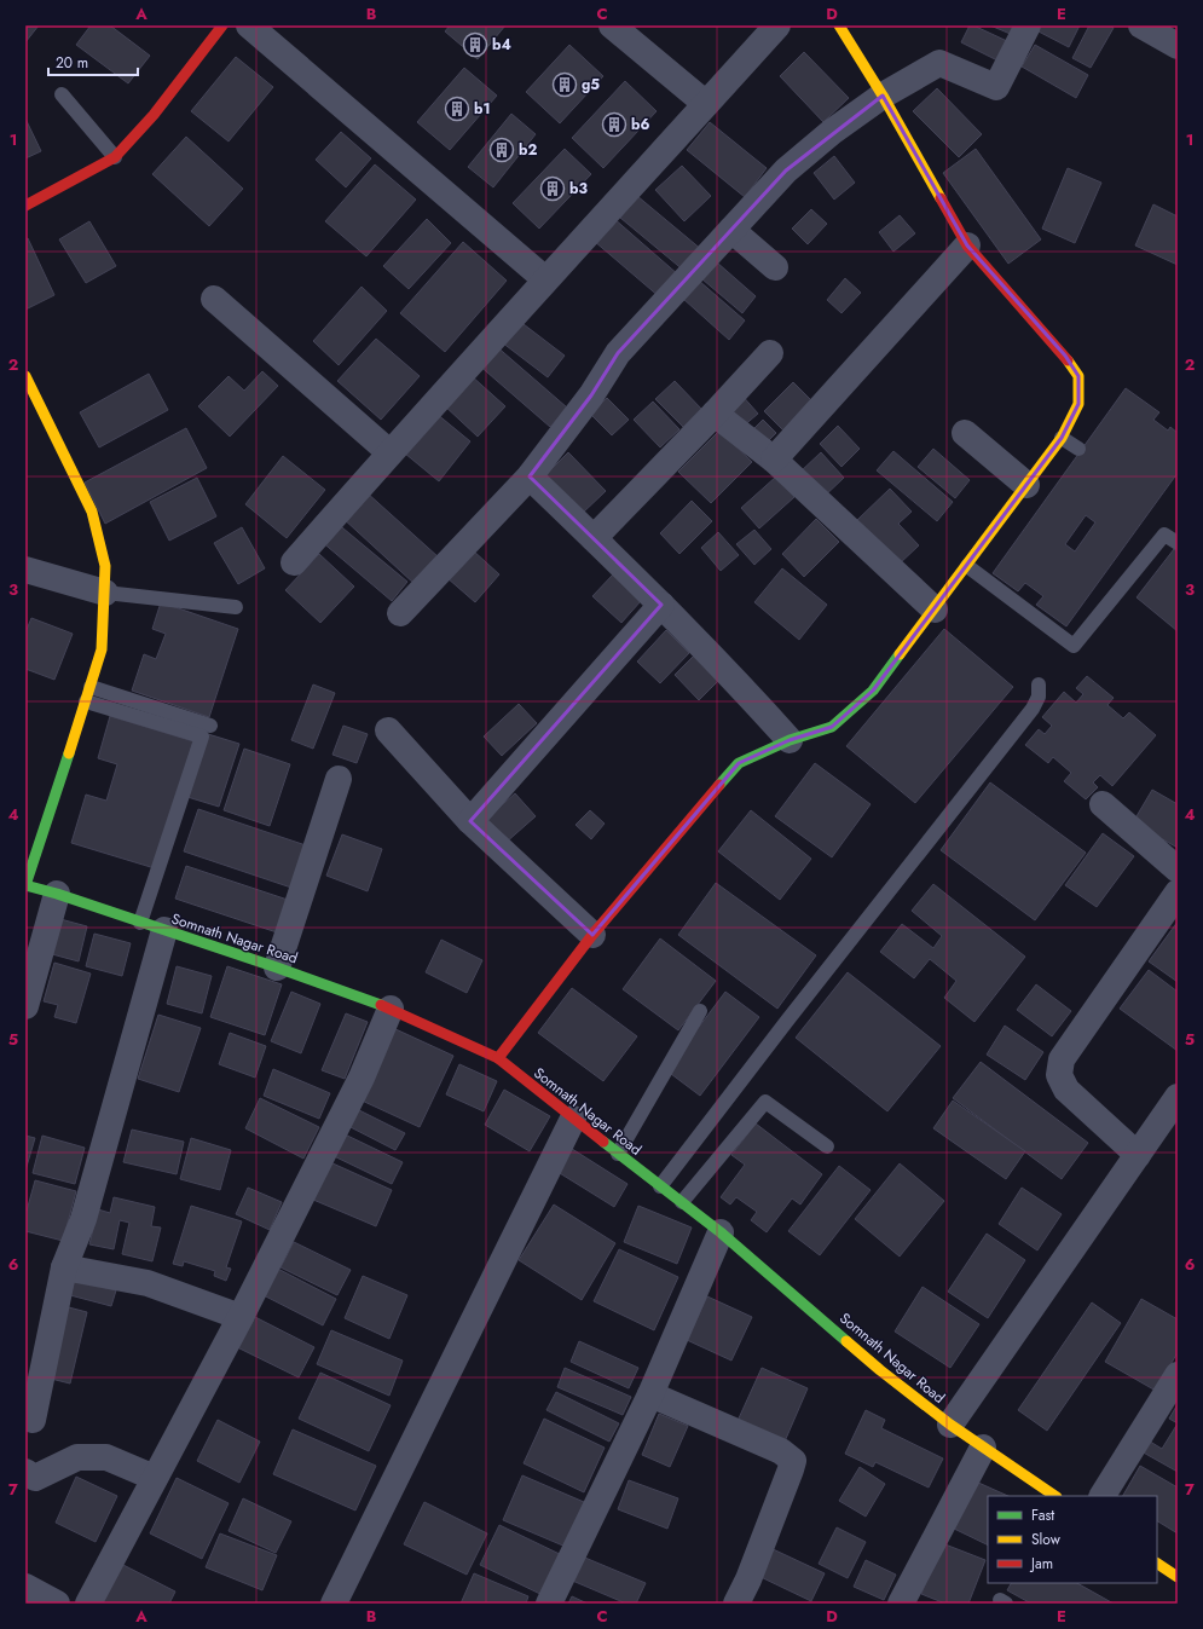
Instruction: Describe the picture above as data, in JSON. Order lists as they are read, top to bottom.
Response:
{
  "streets": {
    "street": ["Somnath Nagar Road"]
  },
  "places": {
    "building": [
      "b4",
      "g5",
      "b1",
      "b6",
      "b2",
      "b3"
    ]
  },
  "legend": ["Fast", "Slow", "Jam"],
  "scale_bar": "20 m",
  "grid": {
    "columns": [
      "A",
      "B",
      "C",
      "D",
      "E"
    ],
    "rows": [
      "1",
      "2",
      "3",
      "4",
      "5",
      "6",
      "7"
    ]
  }
}
